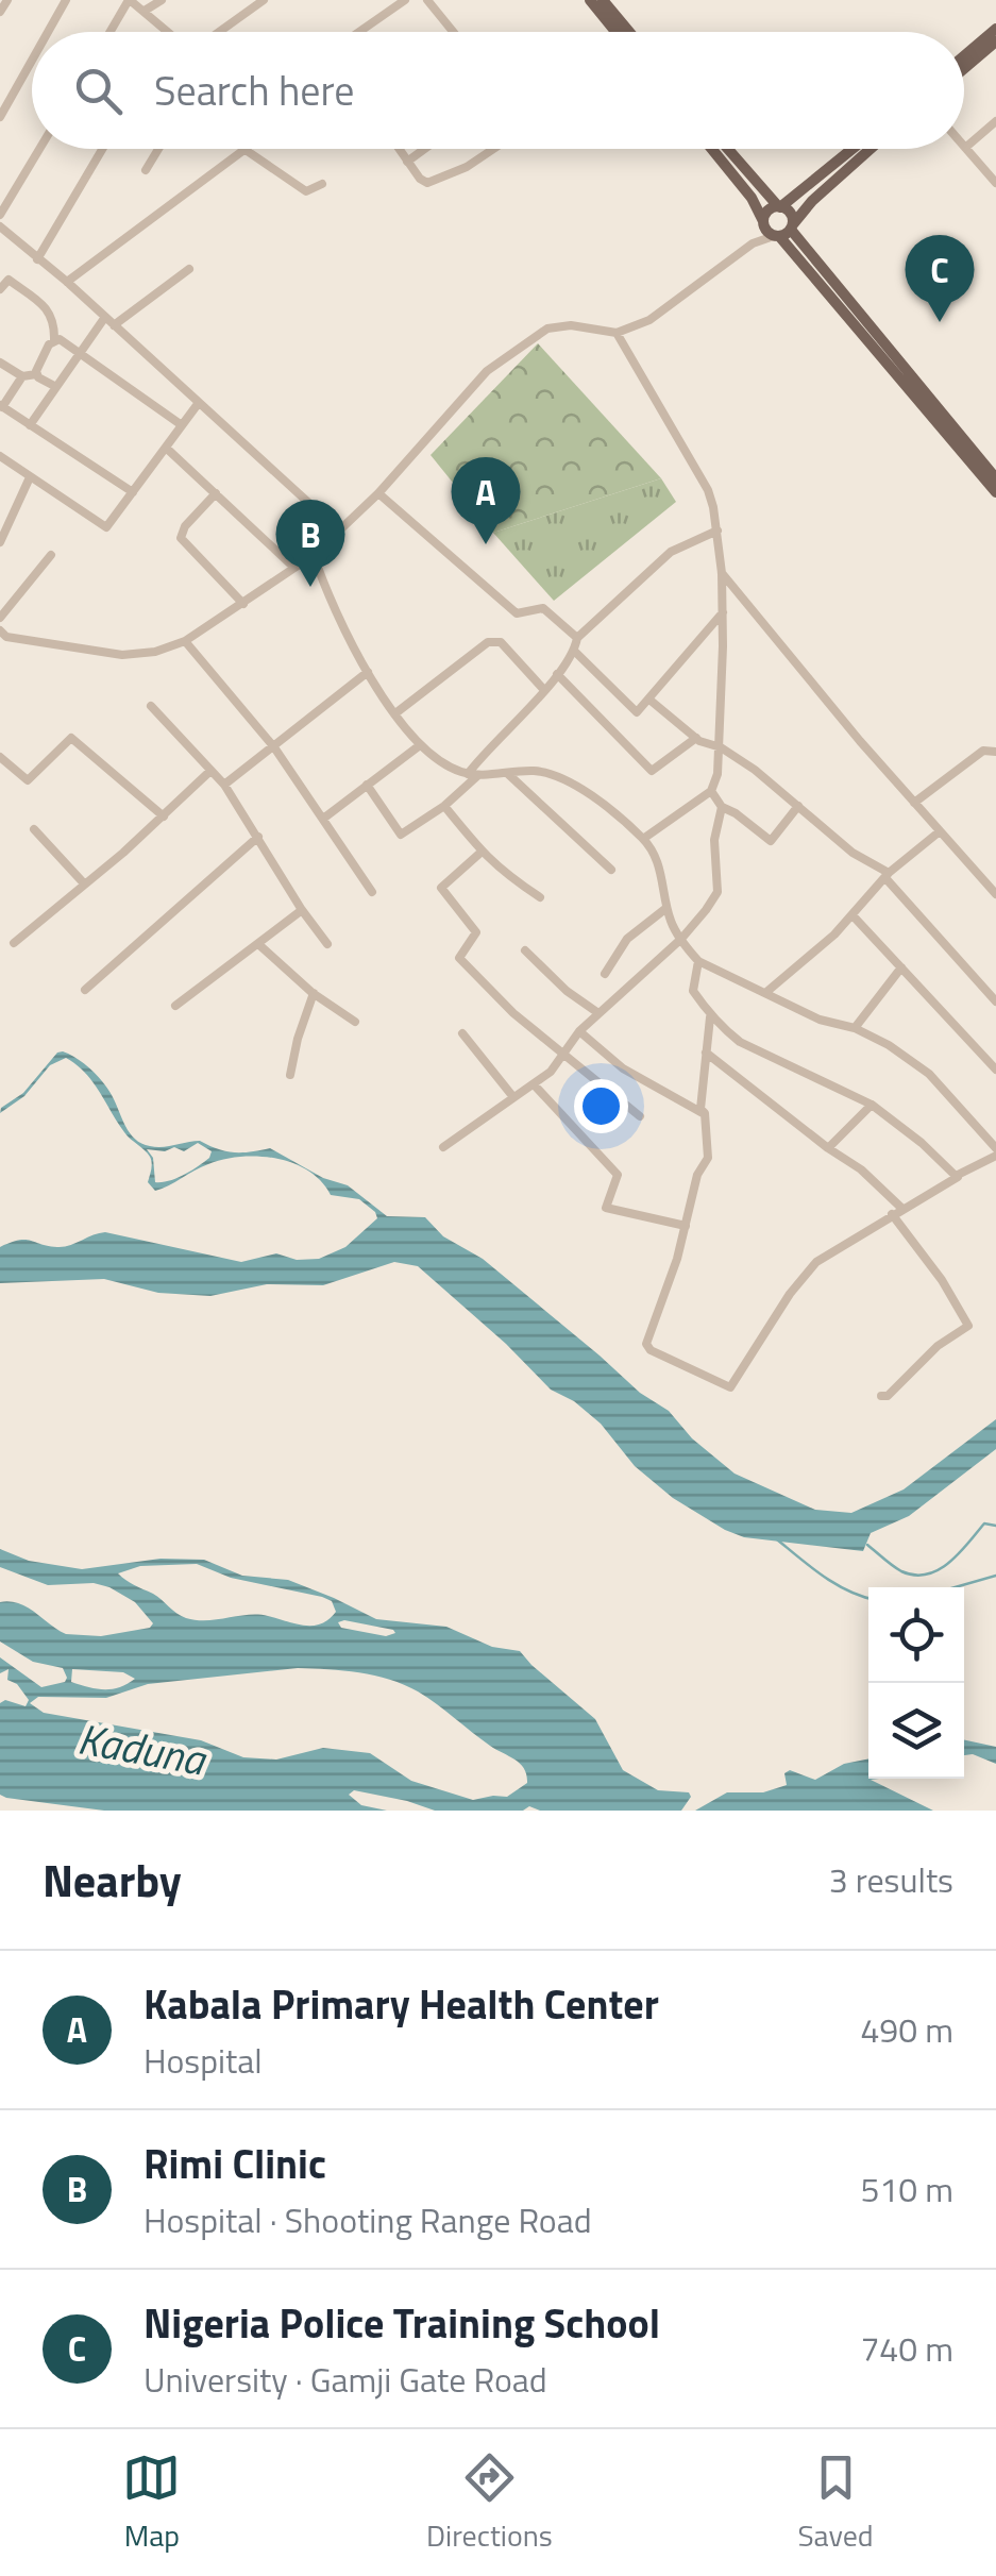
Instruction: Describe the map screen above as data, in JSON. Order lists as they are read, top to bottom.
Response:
{
  "water": ["Kaduna"],
  "page": {
    "search": "Search here",
    "pins": ["C", "A", "B"],
    "heading": ["Nearby", "3 results"],
    "list": [
      {
        "mark": "A",
        "name": "Kabala Primary Health Center",
        "note": "Hospital",
        "value": "490 m"
      },
      {
        "mark": "B",
        "name": "Rimi Clinic",
        "note": "Hospital · Shooting Range Road",
        "value": "510 m"
      },
      {
        "mark": "C",
        "name": "Nigeria Police Training School",
        "note": "University · Gamji Gate Road",
        "value": "740 m"
      }
    ],
    "nav": ["Map", "Directions", "Saved"]
  }
}
